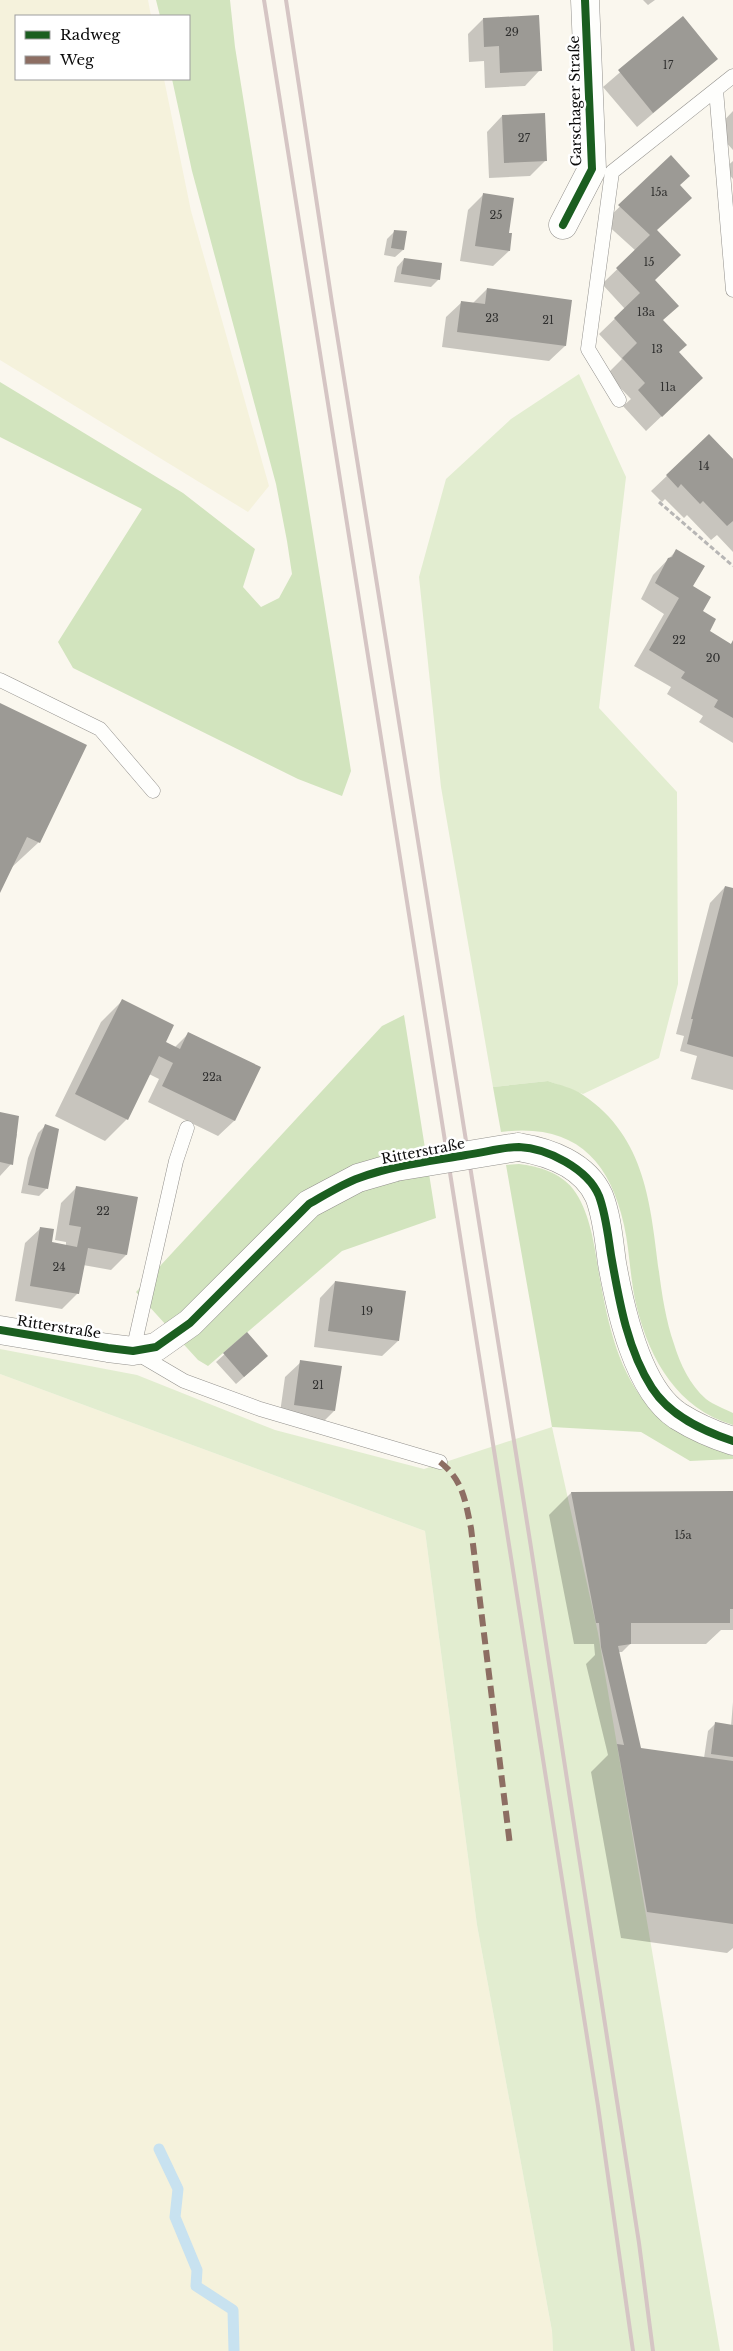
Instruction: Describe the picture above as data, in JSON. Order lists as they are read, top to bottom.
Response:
{
  "streets": {
    "street": ["Garschager Straße", "Ritterstraße"]
  },
  "house_numbers": [
    "29",
    "17",
    "27",
    "15a",
    "25",
    "15",
    "13a",
    "23",
    "21",
    "13",
    "11a",
    "14",
    "22",
    "20",
    "22a",
    "22",
    "24",
    "19",
    "21",
    "15a"
  ],
  "legend": ["Radweg", "Weg"]
}
